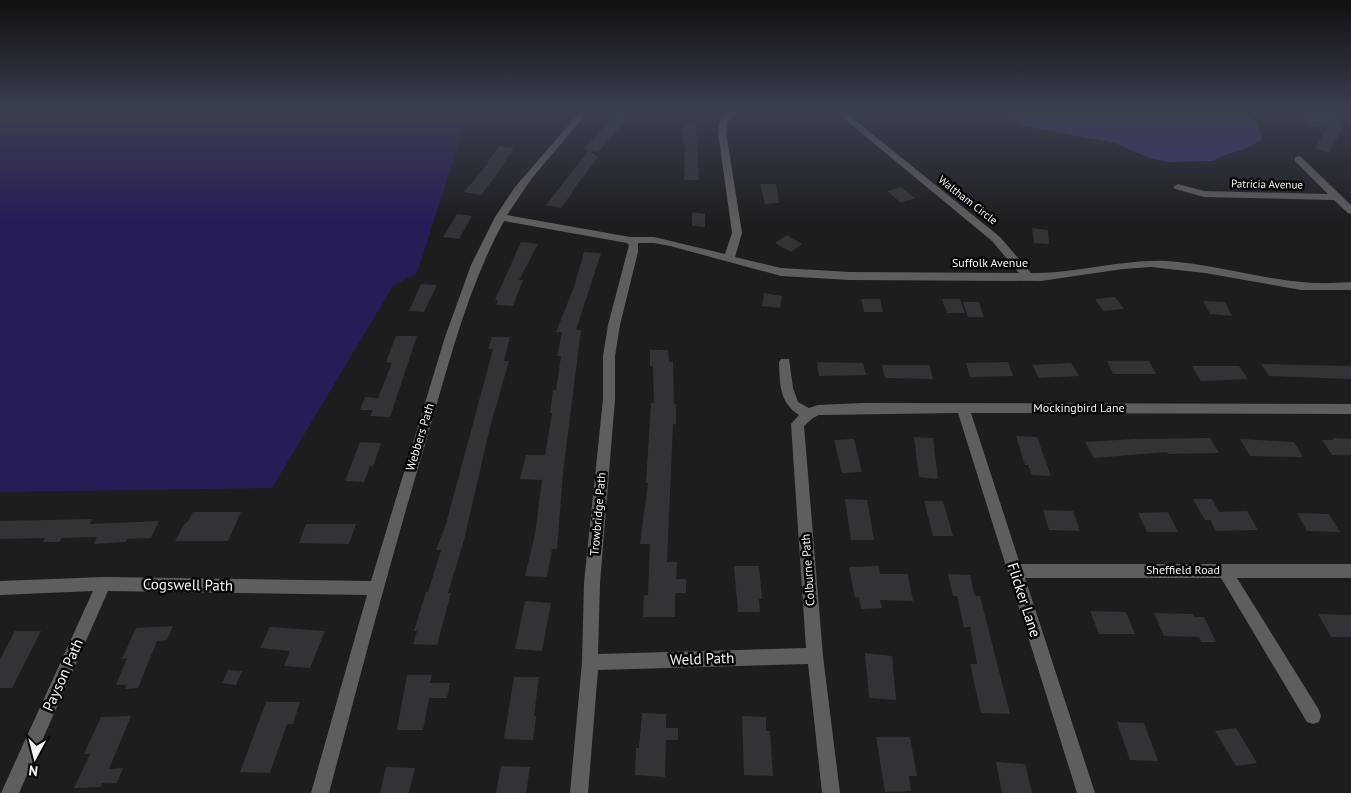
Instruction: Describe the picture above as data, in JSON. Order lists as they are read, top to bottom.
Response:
{
  "streets": {
    "street": [
      "Patricia Avenue",
      "Waltham Circle",
      "Suffolk Avenue",
      "Mockingbird Lane",
      "Webbers Path",
      "Trowbridge Path",
      "Colburne Path",
      "Sheffield Road",
      "Cogswell Path",
      "Flicker Lane",
      "Weld Path",
      "Payson Path"
    ]
  },
  "crossings": [
    ["Waltham Circle", "Suffolk Avenue"],
    ["Suffolk Avenue", "Webbers Path"],
    ["Suffolk Avenue", "Trowbridge Path"],
    ["Mockingbird Lane", "Colburne Path"],
    ["Mockingbird Lane", "Flicker Lane"],
    ["Webbers Path", "Cogswell Path"],
    ["Trowbridge Path", "Weld Path"],
    ["Colburne Path", "Weld Path"],
    ["Sheffield Road", "Flicker Lane"],
    ["Cogswell Path", "Payson Path"]
  ],
  "north": "bottom"
}
